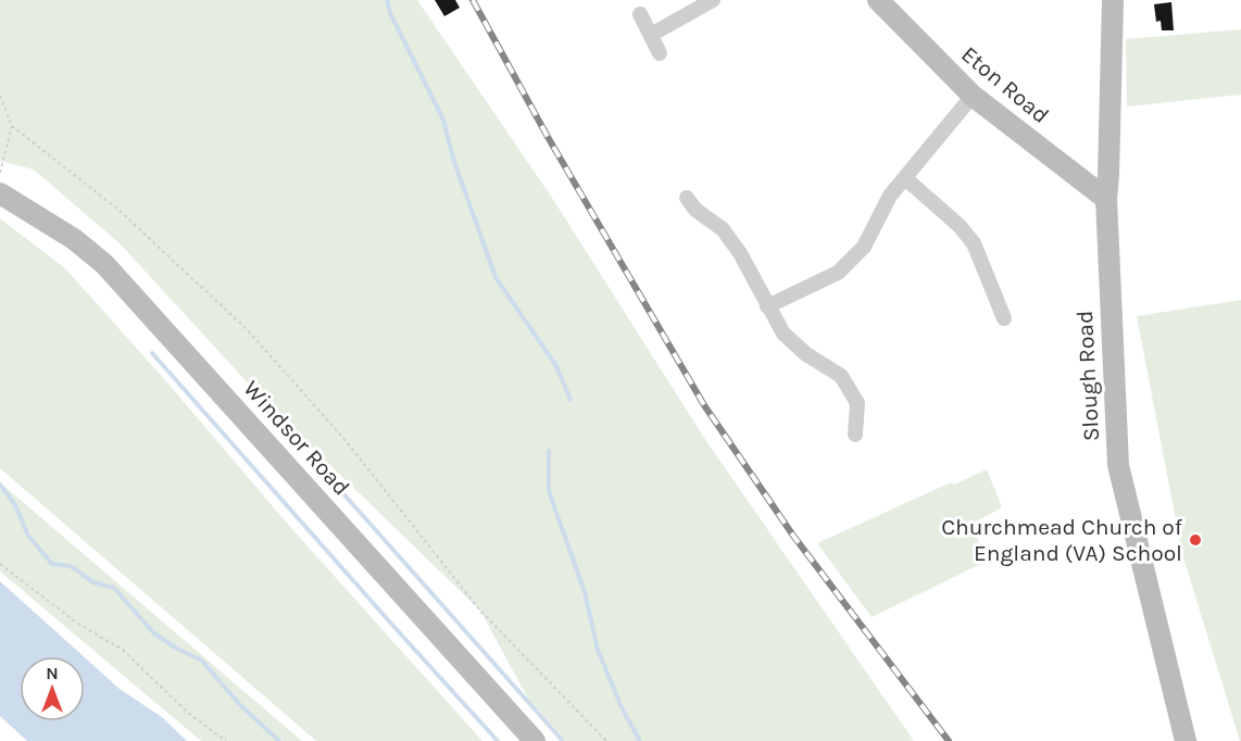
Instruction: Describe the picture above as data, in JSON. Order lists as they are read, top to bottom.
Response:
{
  "streets": {
    "main road": ["Eton Road", "Slough Road", "Windsor Road"]
  },
  "crossings": [
    ["Eton Road", "Slough Road"]
  ],
  "places": ["Churchmead Church of England (VA) School"],
  "north": "top"
}
